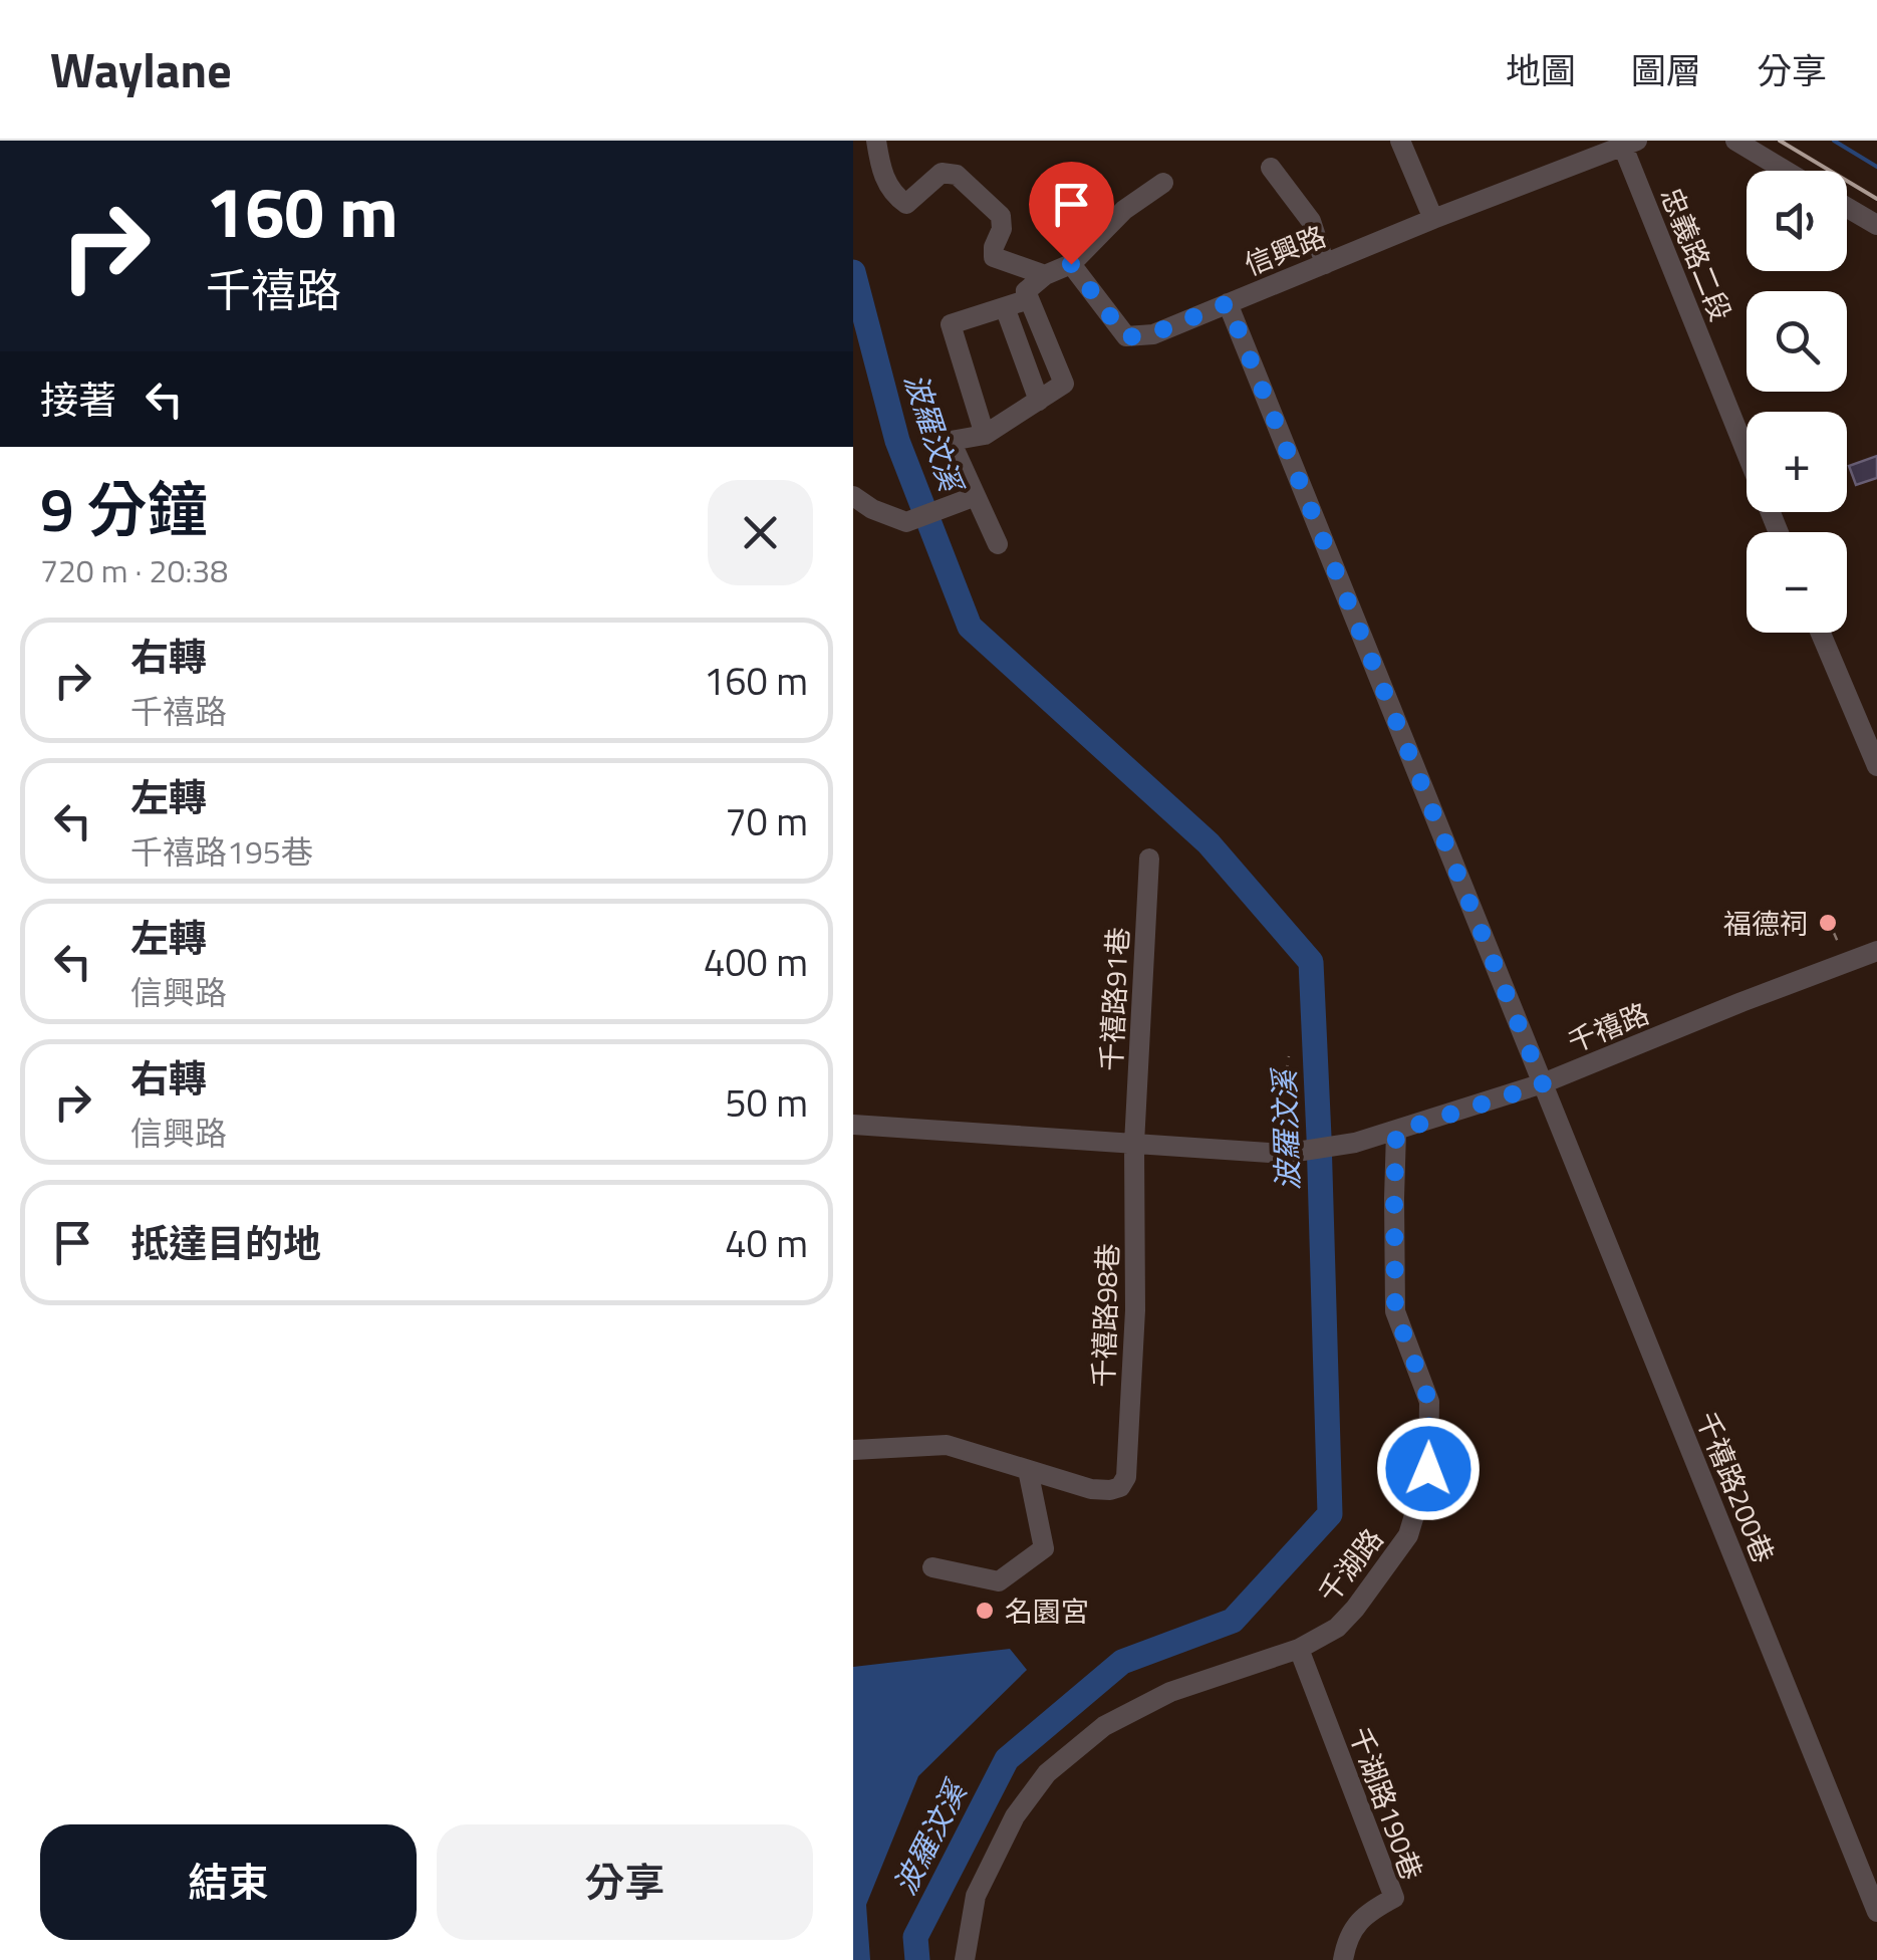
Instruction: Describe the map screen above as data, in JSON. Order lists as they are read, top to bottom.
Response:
{
  "streets": {
    "street": [
      "信興路",
      "忠義路二段",
      "千禧路91巷",
      "千禧路",
      "千禧路98巷",
      "千禧路200巷",
      "千湖路",
      "千湖路190巷"
    ]
  },
  "crossings": [
    ["信興路", "忠義路二段"],
    ["信興路", "千禧路200巷"],
    ["千禧路91巷", "千禧路98巷"],
    ["千禧路", "千禧路200巷"],
    ["千禧路", "千湖路"],
    ["千湖路", "千湖路190巷"]
  ],
  "water": ["波羅汶溪"],
  "places": ["福德祠", "名園宮"],
  "page": {
    "header": "Waylane",
    "nav": ["地圖", "圖層", "分享"],
    "turn": ["160 m", "千禧路"],
    "map_buttons": ["+", "−"],
    "then": "接著",
    "heading": ["9 分鐘", "720 m · 20:38"],
    "list": [
      {
        "name": "右轉",
        "note": "千禧路",
        "value": "160 m"
      },
      {
        "name": "左轉",
        "note": "千禧路195巷",
        "value": "70 m"
      },
      {
        "name": "左轉",
        "note": "信興路",
        "value": "400 m"
      },
      {
        "name": "右轉",
        "note": "信興路",
        "value": "50 m"
      },
      {
        "name": "抵達目的地",
        "value": "40 m"
      }
    ],
    "buttons": ["結束", "分享"]
  }
}
